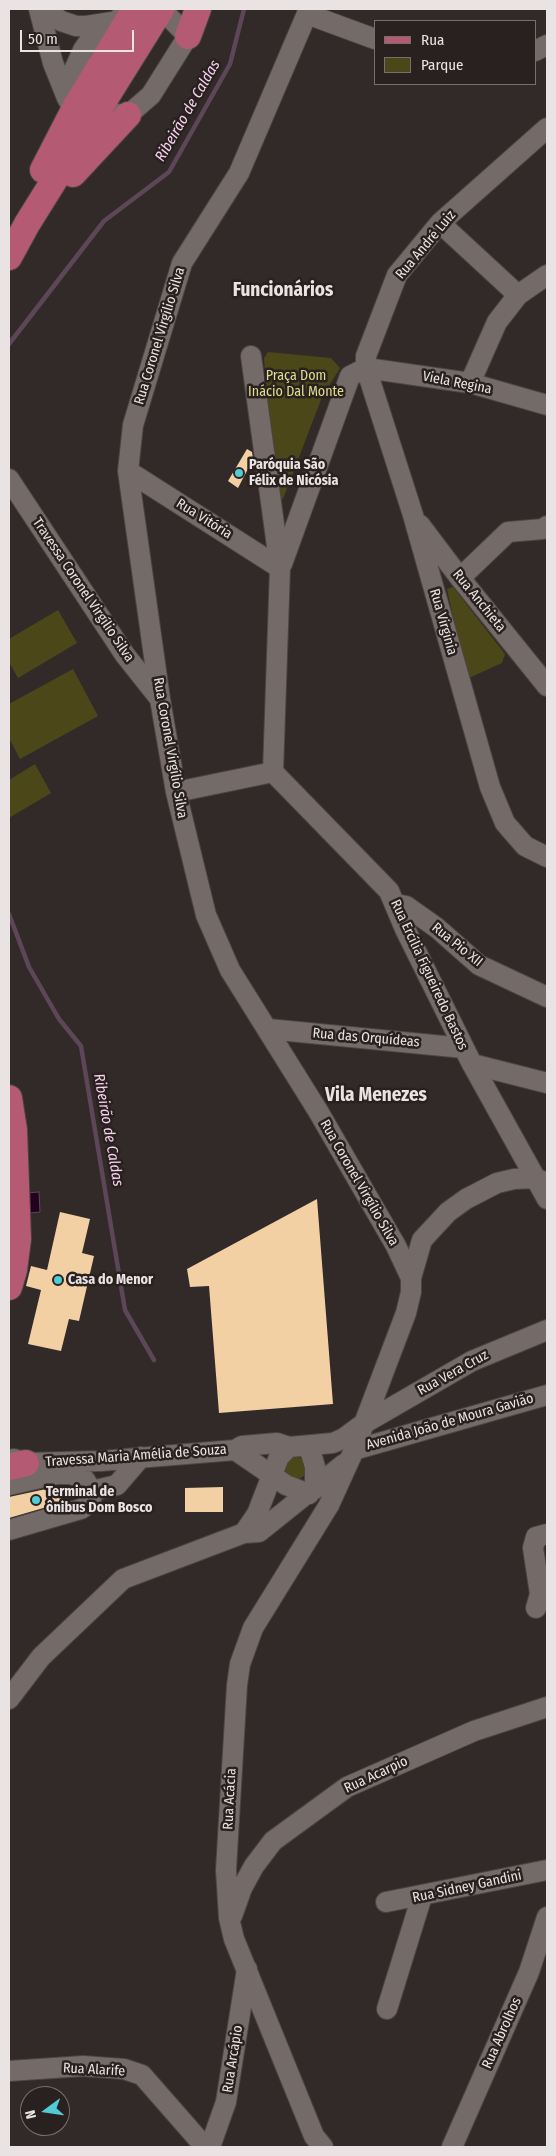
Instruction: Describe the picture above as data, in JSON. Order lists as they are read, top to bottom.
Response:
{
  "streets": {
    "street": [
      "Rua André Luiz",
      "Rua Coronel Virgílio Silva",
      "Viela Regina",
      "Rua Vitória",
      "Travessa Coronel Virgílio Silva",
      "Rua Anchieta",
      "Rua Virginia",
      "Rua Pio XII",
      "Rua Ercília Figueiredo Bastos",
      "Rua das Orquídeas",
      "Rua Vera Cruz",
      "Avenida João de Moura Gavião",
      "Travessa Maria Amélia de Souza",
      "Rua Acarpio",
      "Rua Acácia",
      "Rua Sidney Gandini",
      "Rua Abrolhos",
      "Rua Arcápio",
      "Rua Alarife"
    ]
  },
  "crossings": [
    ["Rua André Luiz", "Viela Regina"],
    ["Rua André Luiz", "Rua Virginia"],
    ["Rua Coronel Virgílio Silva", "Rua Vitória"],
    ["Rua Coronel Virgílio Silva", "Travessa Coronel Virgílio Silva"],
    ["Rua Coronel Virgílio Silva", "Rua das Orquídeas"],
    ["Rua Coronel Virgílio Silva", "Rua Vera Cruz"],
    ["Rua Coronel Virgílio Silva", "Avenida João de Moura Gavião"],
    ["Rua Coronel Virgílio Silva", "Rua Acácia"],
    ["Viela Regina", "Rua Virginia"],
    ["Rua Anchieta", "Rua Virginia"],
    ["Rua Pio XII", "Rua Ercília Figueiredo Bastos"],
    ["Rua Ercília Figueiredo Bastos", "Rua das Orquídeas"],
    ["Rua Vera Cruz", "Travessa Maria Amélia de Souza"],
    ["Avenida João de Moura Gavião", "Rua Acácia"],
    ["Rua Acarpio", "Rua Acácia"],
    ["Rua Acácia", "Rua Arcápio"]
  ],
  "districts": ["Funcionários", "Vila Menezes"],
  "water": ["Ribeirão de Caldas"],
  "parks": ["Praça Dom Inácio Dal Monte"],
  "places": ["Paróquia São Félix de Nicósia", "Casa do Menor", "Terminal de ônibus Dom Bosco"],
  "legend": ["Rua", "Parque"],
  "scale_bar": "50 m",
  "north": "left"
}
